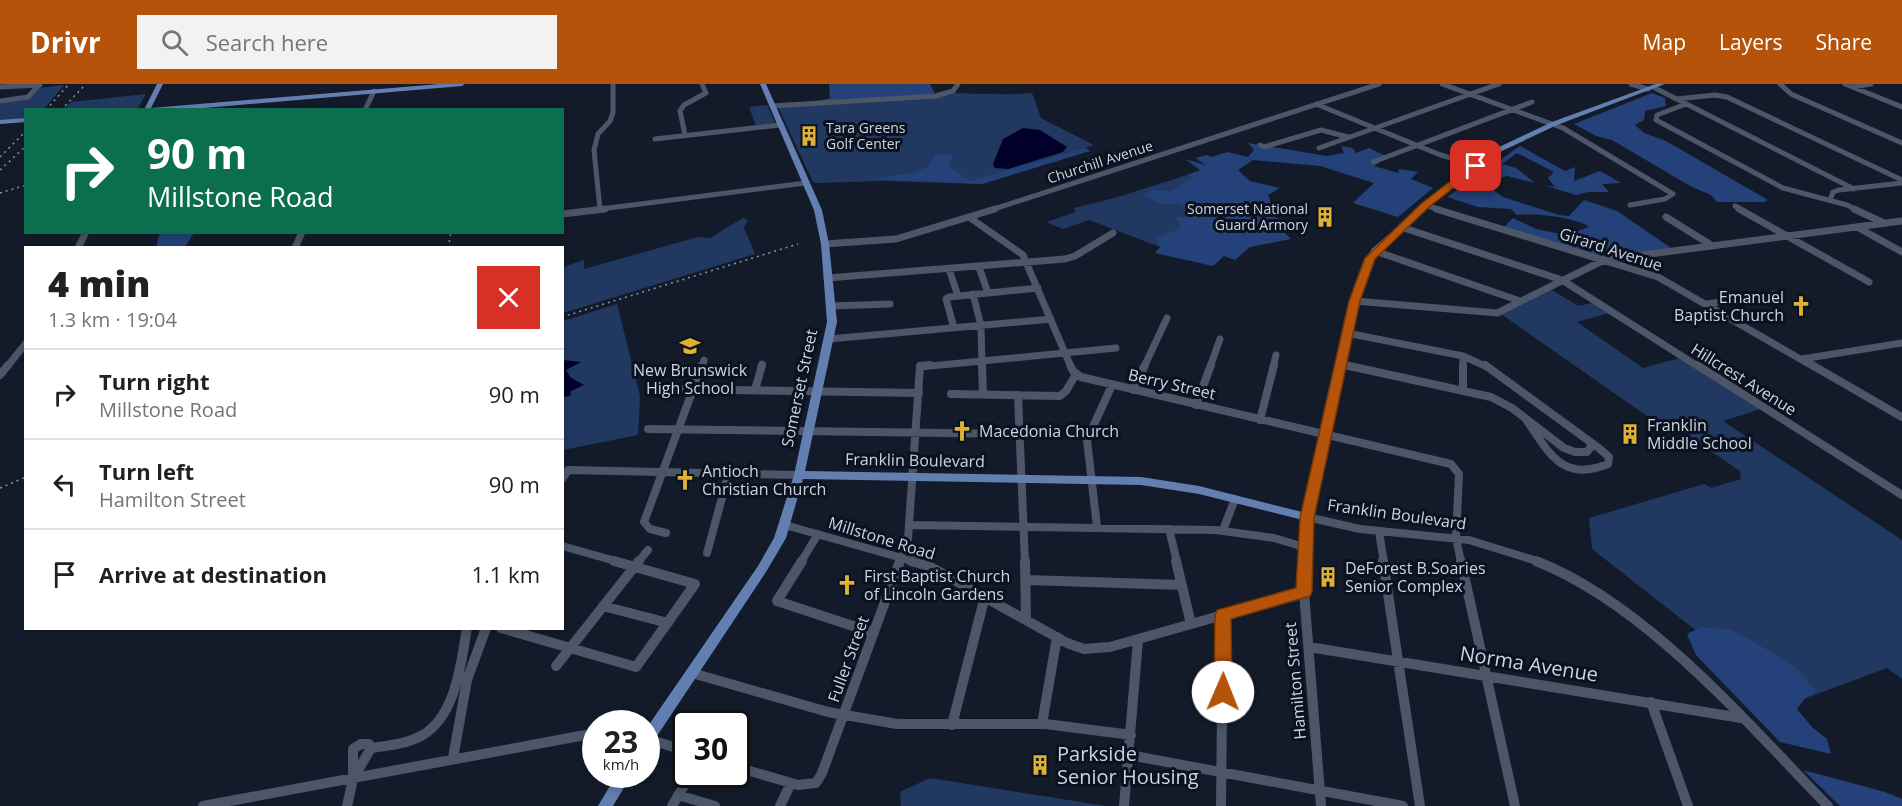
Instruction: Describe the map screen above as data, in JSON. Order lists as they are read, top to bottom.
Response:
{
  "streets": {
    "main road": ["Somerset Street", "Franklin Boulevard", "Hamilton Street"],
    "street": [
      "Churchill Avenue",
      "Girard Avenue",
      "Hillcrest Avenue",
      "Berry Street",
      "Millstone Road",
      "Fuller Street",
      "Norma Avenue"
    ]
  },
  "crossings": [
    ["Churchill Avenue", "Somerset Street"],
    ["Girard Avenue", "Hamilton Street"],
    ["Hillcrest Avenue", "Hamilton Street"],
    ["Berry Street", "Franklin Boulevard"],
    ["Berry Street", "Hamilton Street"],
    ["Somerset Street", "Franklin Boulevard"],
    ["Somerset Street", "Millstone Road"],
    ["Franklin Boulevard", "Fuller Street"],
    ["Franklin Boulevard", "Norma Avenue"],
    ["Franklin Boulevard", "Hamilton Street"],
    ["Millstone Road", "Fuller Street"],
    ["Millstone Road", "Hamilton Street"],
    ["Norma Avenue", "Hamilton Street"]
  ],
  "places": {
    "building": [
      "Tara Greens Golf Center",
      "Somerset National Guard Armory",
      "Franklin Middle School",
      "DeForest B.Soaries Senior Complex",
      "Parkside Senior Housing"
    ],
    "church": [
      "Emanuel Baptist Church",
      "Macedonia Church",
      "Antioch Christian Church",
      "First Baptist Church of Lincoln Gardens"
    ],
    "school or university": ["New Brunswick High School"]
  },
  "page": {
    "header": "Drivr",
    "search": "Search here",
    "nav": ["Map", "Layers", "Share"],
    "turn": ["90 m", "Millstone Road"],
    "heading": ["4 min", "1.3 km · 19:04"],
    "list": [
      {
        "name": "Turn right",
        "note": "Millstone Road",
        "value": "90 m"
      },
      {
        "name": "Turn left",
        "note": "Hamilton Street",
        "value": "90 m"
      },
      {
        "name": "Arrive at destination",
        "value": "1.1 km"
      }
    ],
    "speed": "23 km/h",
    "limit": "30"
  }
}
